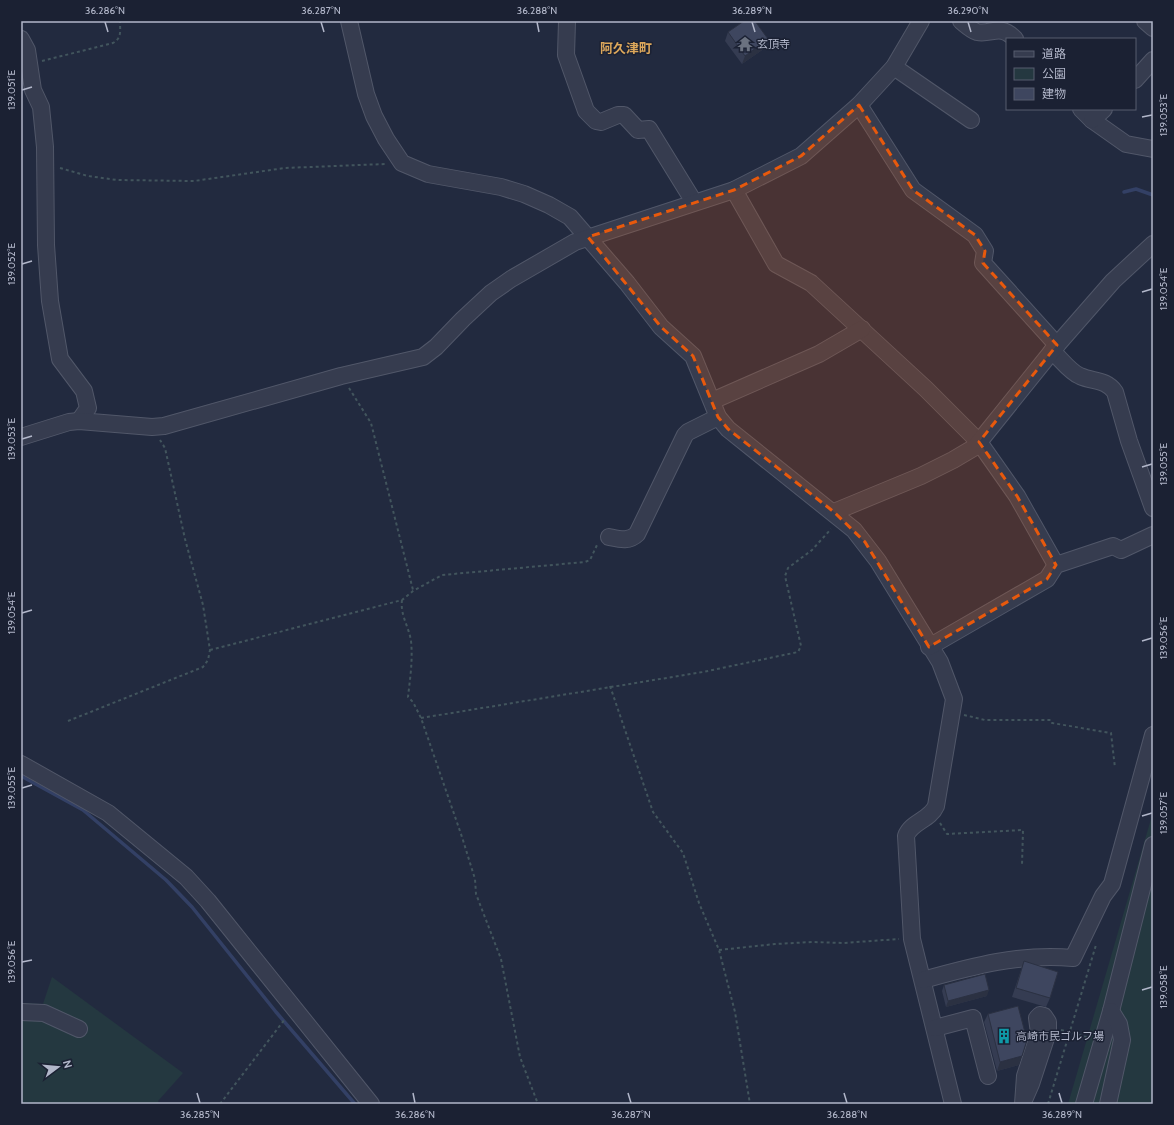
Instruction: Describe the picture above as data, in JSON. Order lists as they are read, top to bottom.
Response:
{
  "districts": ["阿久津町"],
  "places": {
    "temple": ["玄頂寺"],
    "building": ["高崎市民ゴルフ場"]
  },
  "legend": ["道路", "公園", "建物"],
  "north": "right",
  "coordinates": [
    "36.286°N",
    "36.287°N",
    "36.288°N",
    "36.289°N",
    "36.290°N",
    "139.051°E",
    "139.053°E",
    "139.052°E",
    "139.054°E",
    "139.055°E",
    "139.056°E",
    "139.057°E",
    "139.058°E",
    "36.285°N"
  ]
}
